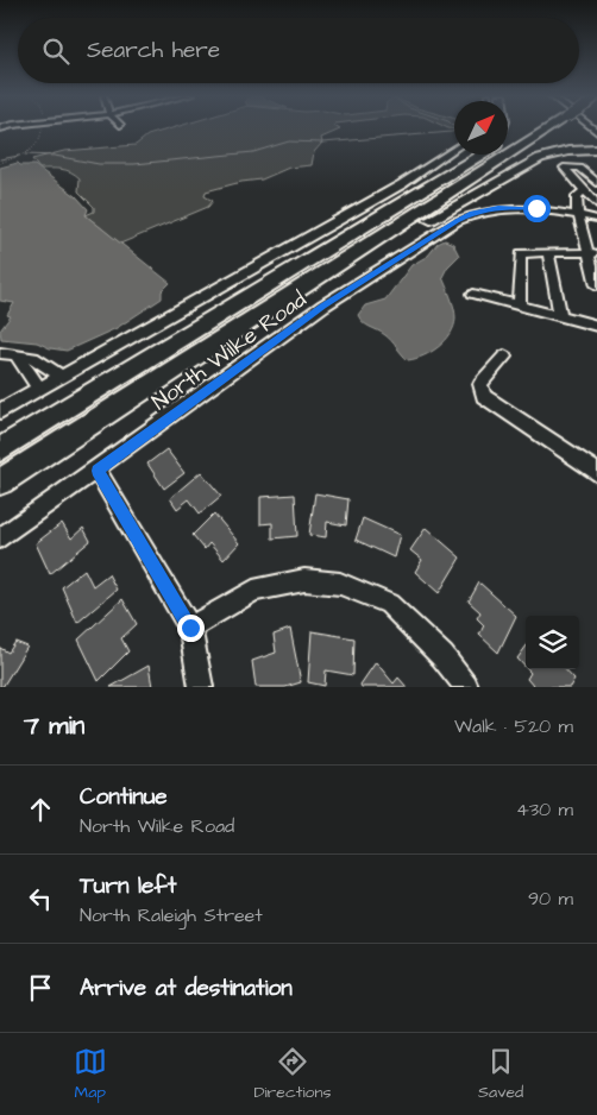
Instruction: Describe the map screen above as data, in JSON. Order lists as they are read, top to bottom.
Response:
{
  "streets": {
    "street": ["North Wilke Road"]
  },
  "north": "top right",
  "page": {
    "search": "Search here",
    "heading": ["7 min", "Walk · 520 m"],
    "list": [
      ["Continue", "North Wilke Road", "430 m"],
      ["Turn left", "North Raleigh Street", "90 m"],
      "Arrive at destination"
    ],
    "nav": ["Map", "Directions", "Saved"]
  }
}
